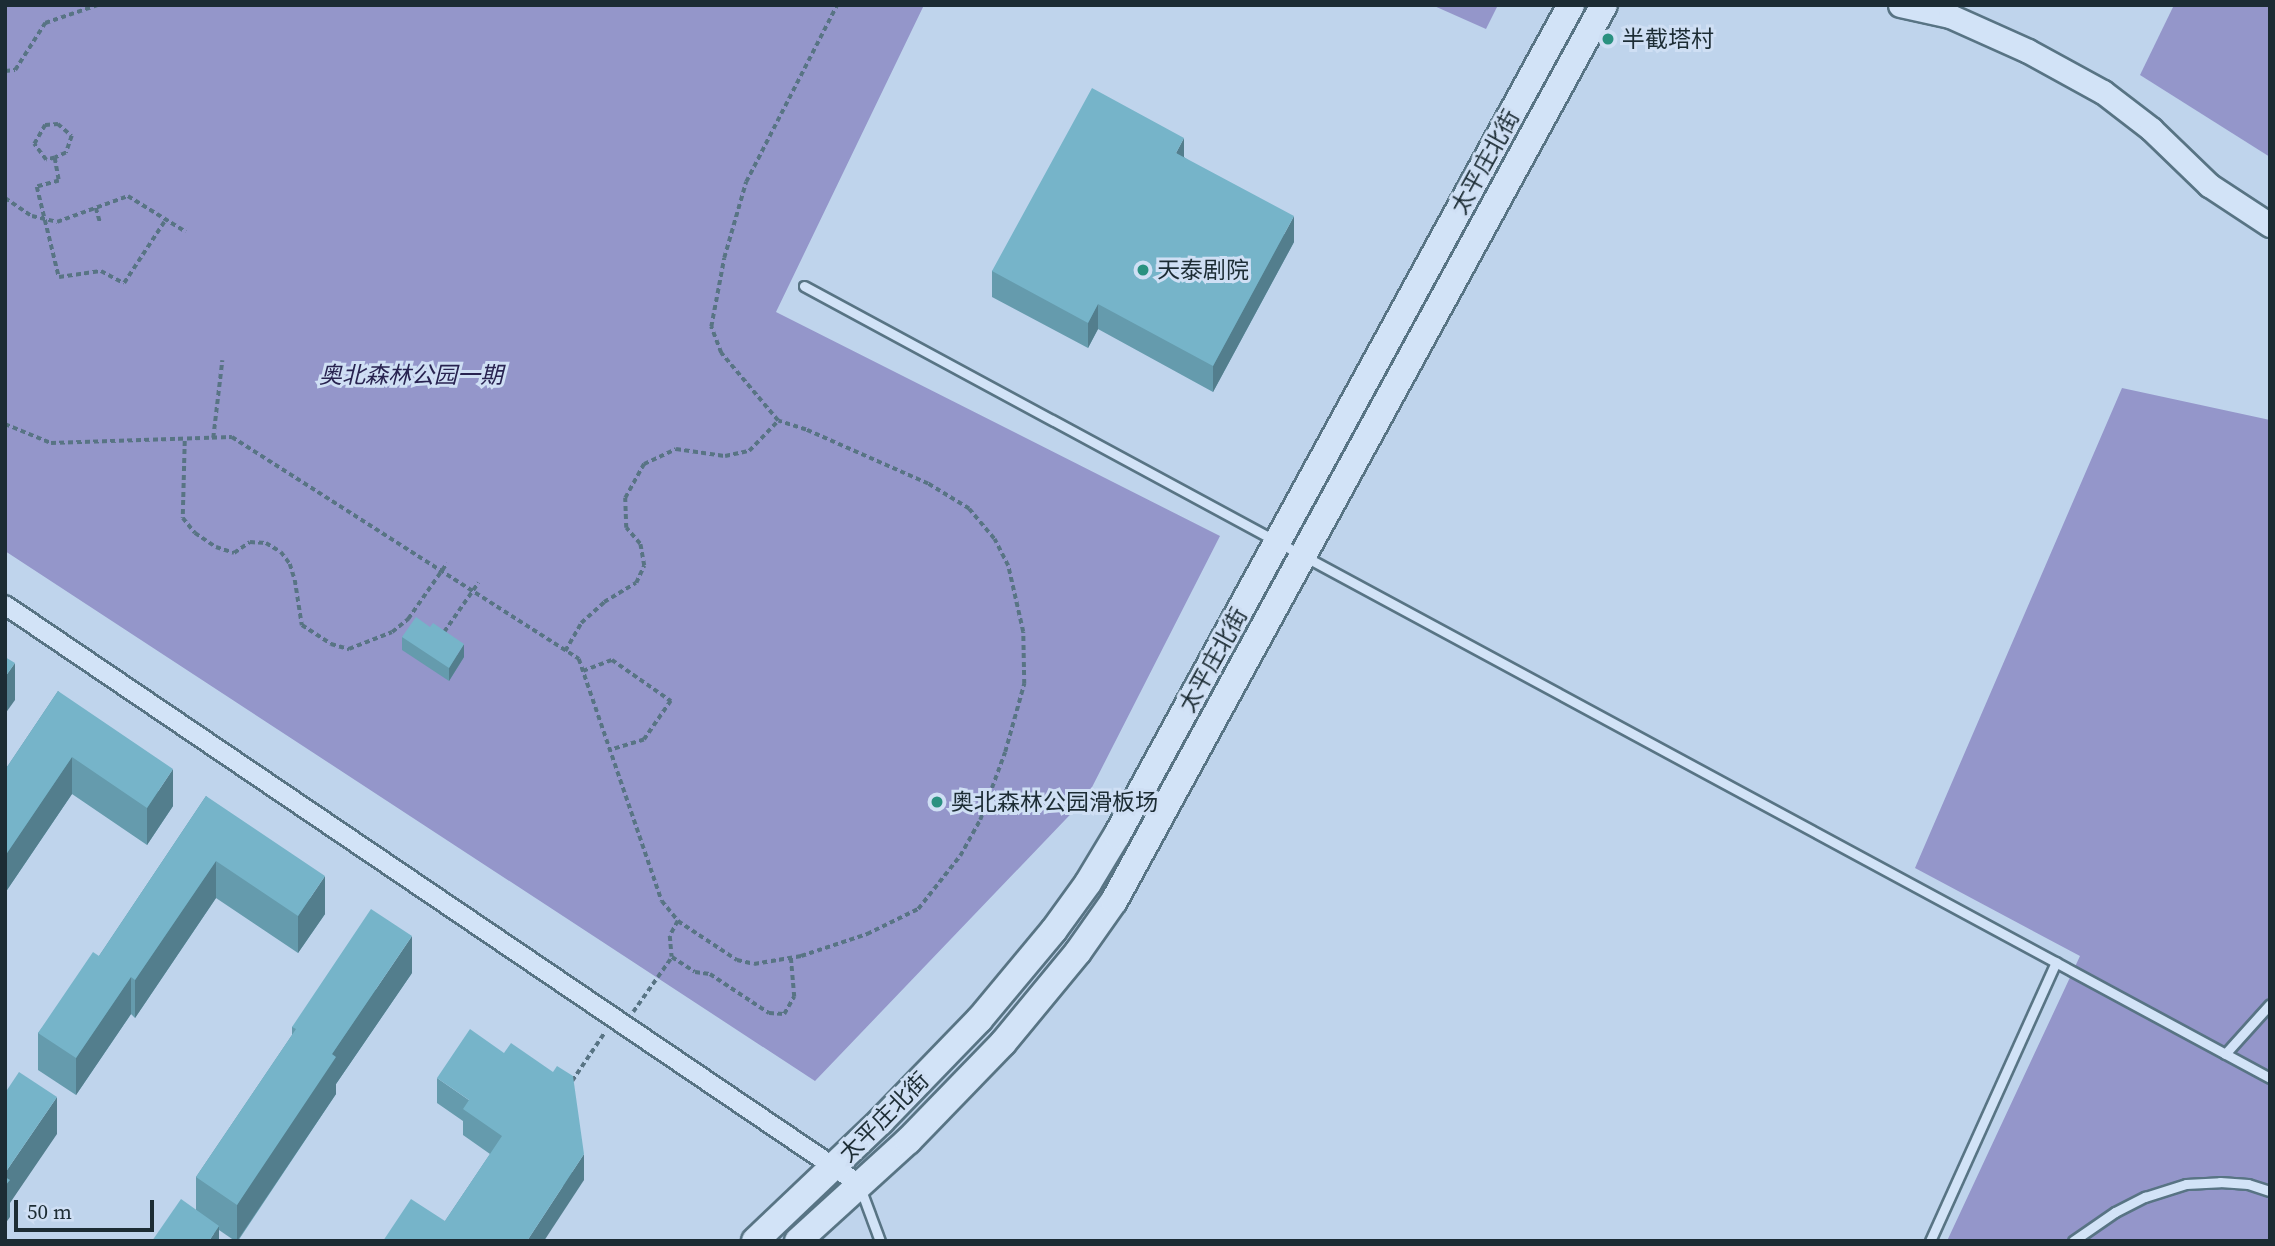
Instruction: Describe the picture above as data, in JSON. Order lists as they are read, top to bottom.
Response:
{
  "streets": {
    "main road": ["太平庄北街"]
  },
  "parks": ["奥北森林公园一期"],
  "places": ["半截塔村", "天泰剧院", "奥北森林公园滑板场"],
  "scale_bar": "50 m"
}
